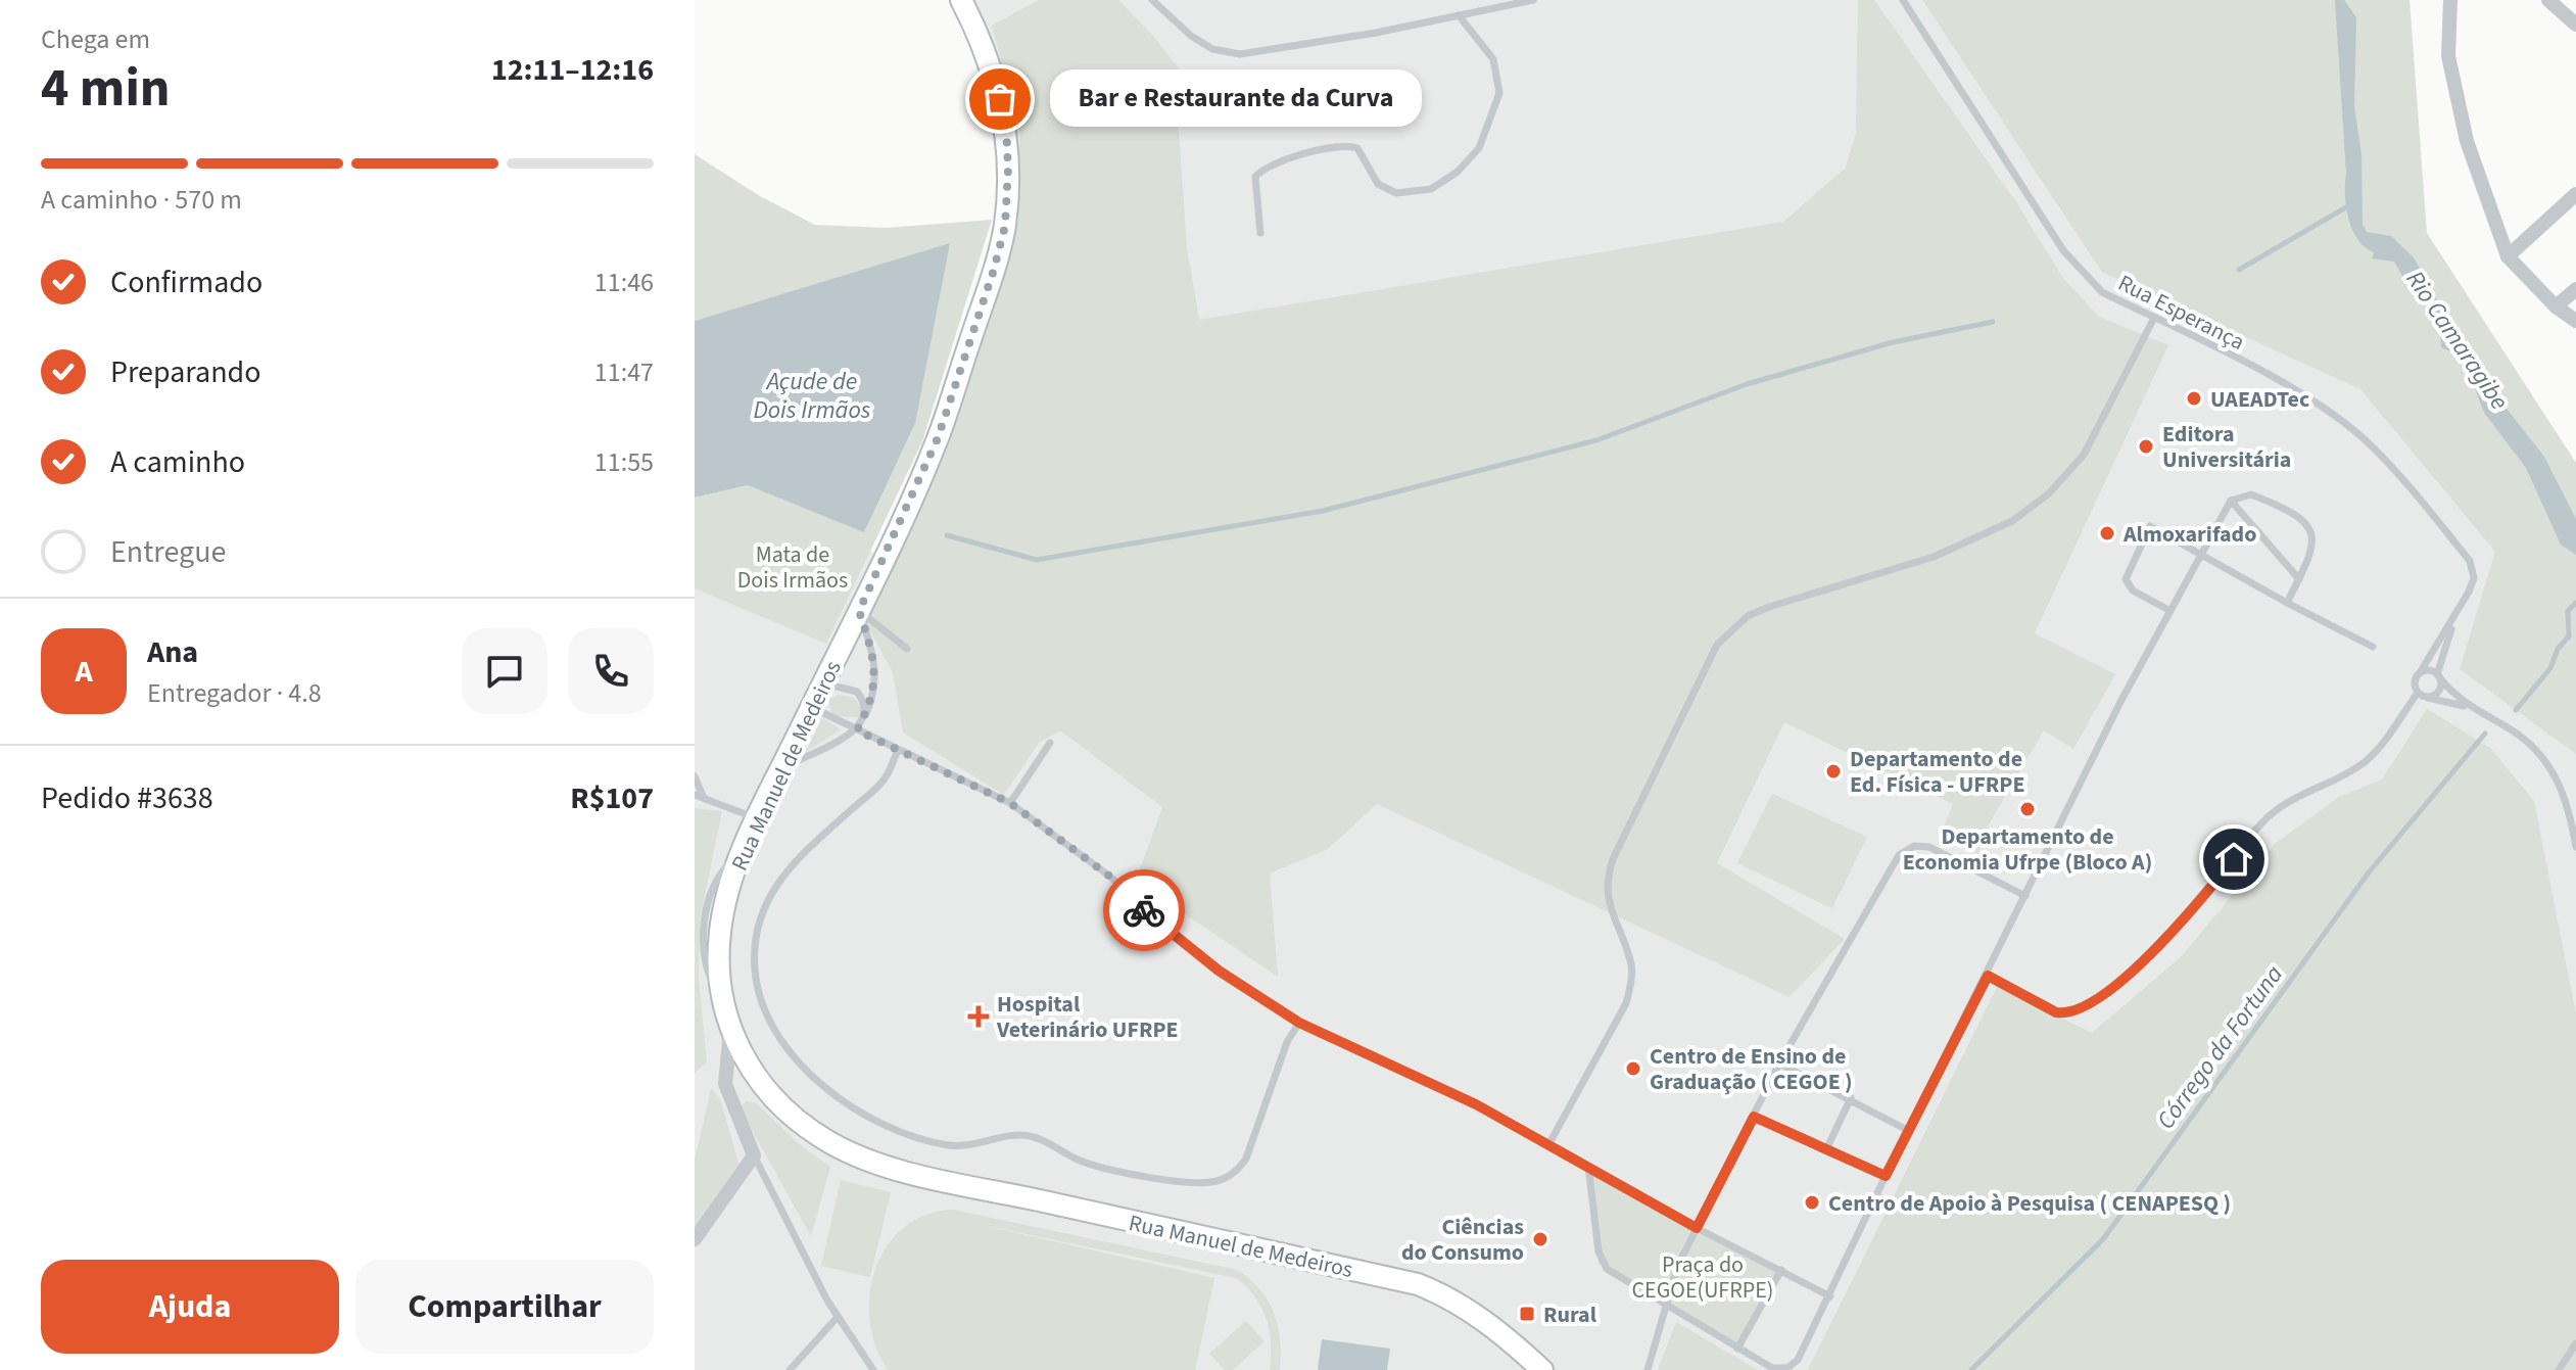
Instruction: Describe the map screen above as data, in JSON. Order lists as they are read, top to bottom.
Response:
{
  "streets": {
    "main road": ["Rua Manuel de Medeiros"],
    "lane": ["Rua Esperança"]
  },
  "water": ["Rio Camaragibe", "Açude de Dois Irmãos", "Córrego da Fortuna"],
  "parks": ["Mata de Dois Irmãos", "Praça do CEGOE(UFRPE)"],
  "places": {
    "other": [
      "Bar e Restaurante da Curva",
      "UAEADTec",
      "Editora Universitária",
      "Almoxarifado",
      "Departamento de Ed. Física - UFRPE",
      "Departamento de Economia Ufrpe (Bloco A)",
      "Centro de Ensino de Graduação ( CEGOE )",
      "Centro de Apoio à Pesquisa ( CENAPESQ )",
      "Ciências do Consumo"
    ],
    "health": ["Hospital Veterinário UFRPE"],
    "transit": ["Rural"]
  },
  "page": {
    "heading": ["4 min", "Chega em", "12:11–12:16"],
    "panel": [
      "Ana",
      "Entregador · 4.8",
      "Pedido #3638",
      "R$107"
    ],
    "bubble": "Bar e Restaurante da Curva",
    "bar": "A caminho · 570 m",
    "list": [
      ["Confirmado", "11:46"],
      ["Preparando", "11:47"],
      ["A caminho", "11:55"],
      "Entregue"
    ],
    "round": "A",
    "buttons": ["Ajuda", "Compartilhar"]
  }
}
